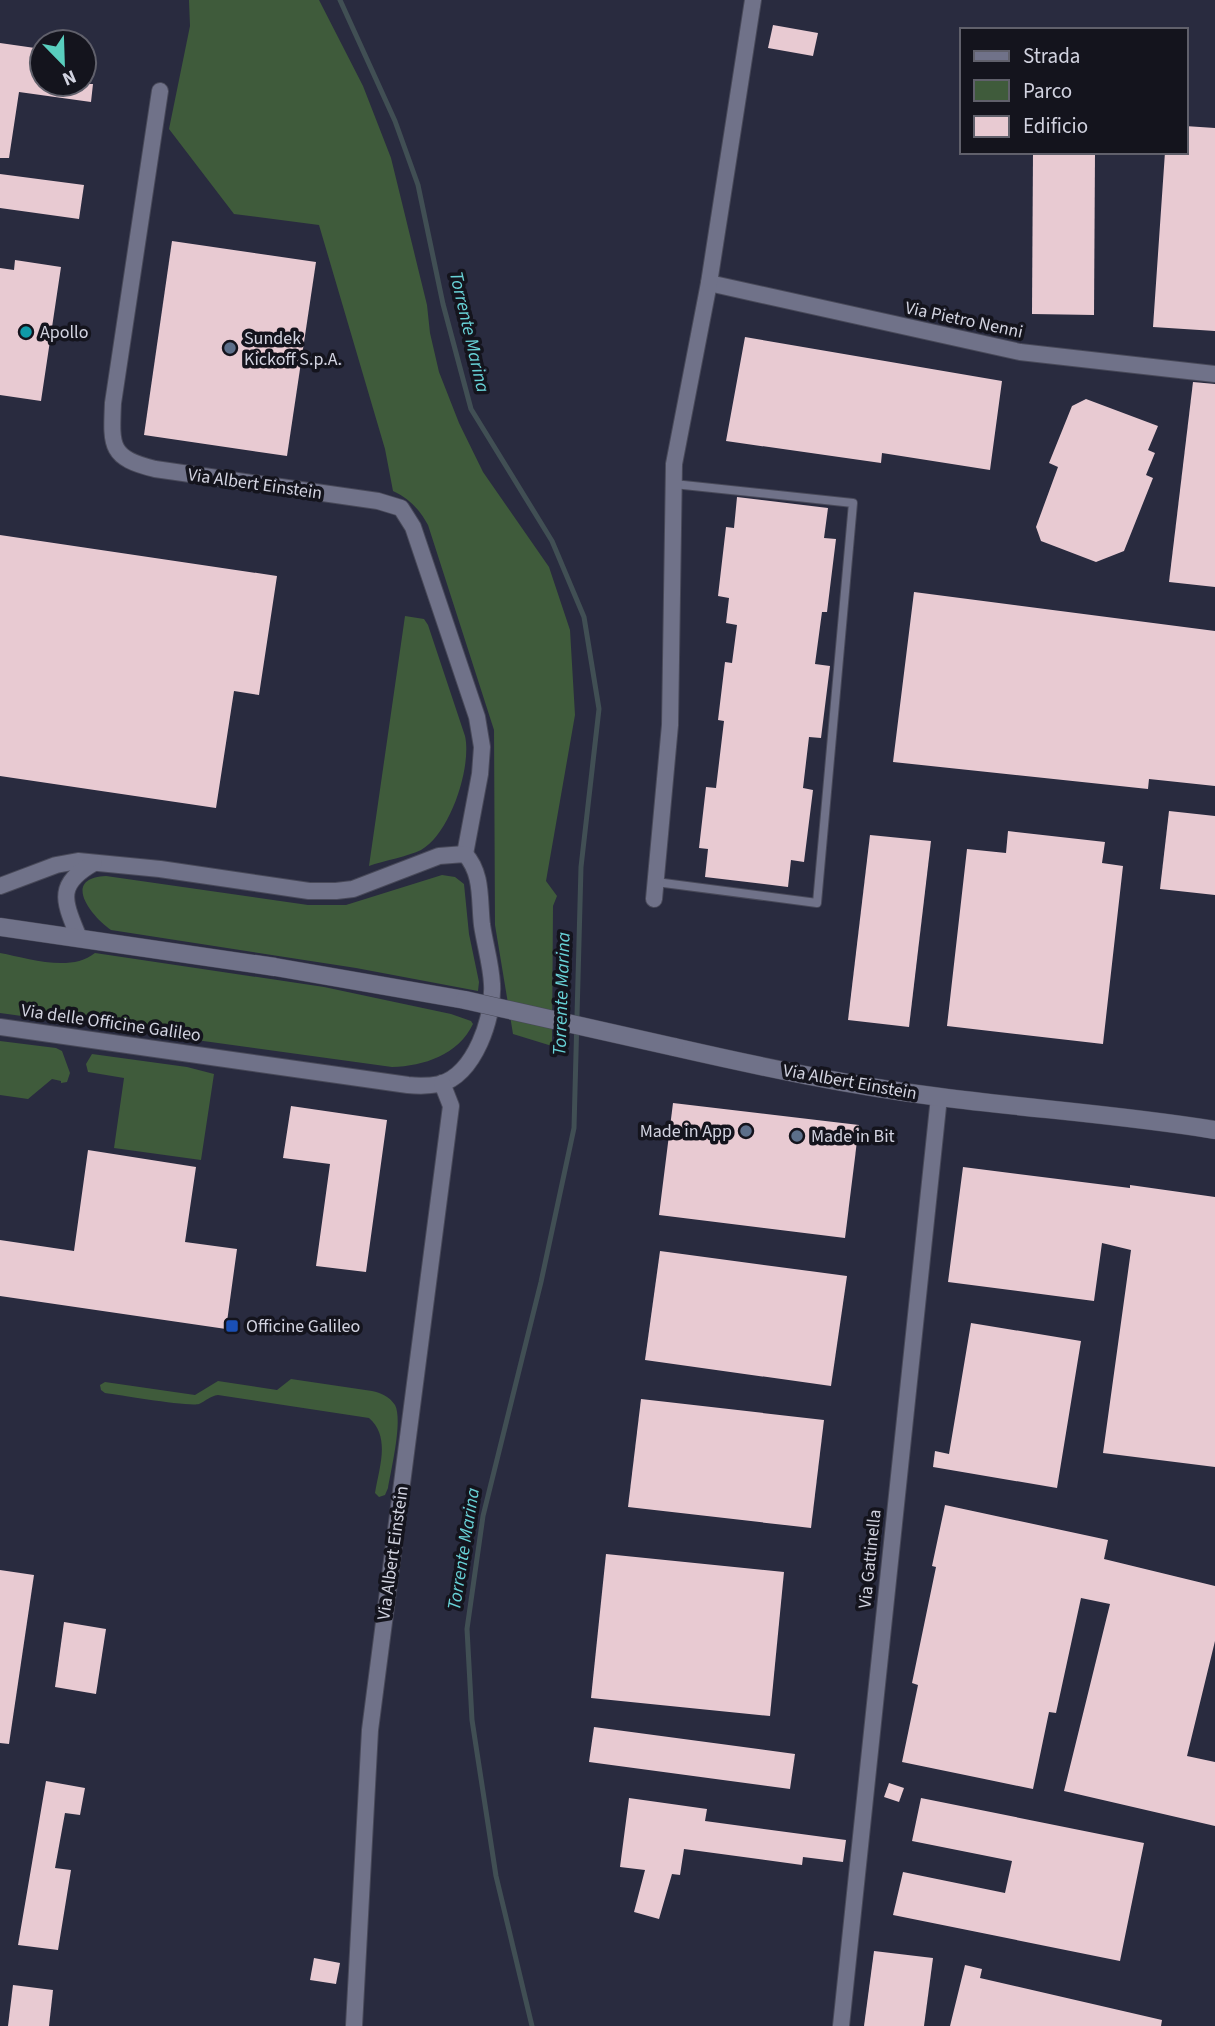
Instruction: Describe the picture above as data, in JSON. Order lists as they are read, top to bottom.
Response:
{
  "streets": {
    "street": [
      "Via Pietro Nenni",
      "Via Albert Einstein",
      "Via delle Officine Galileo",
      "Via Gattinella"
    ]
  },
  "crossings": [
    ["Via Albert Einstein", "Via delle Officine Galileo"],
    ["Via Albert Einstein", "Via Gattinella"]
  ],
  "water": ["Torrente Marina"],
  "places": {
    "other": [
      "Apollo",
      "Sundek Kickoff S.p.A.",
      "Made in App",
      "Made in Bit"
    ],
    "transit": ["Officine Galileo"]
  },
  "legend": ["Strada", "Parco", "Edificio"],
  "north": "bottom right"
}
